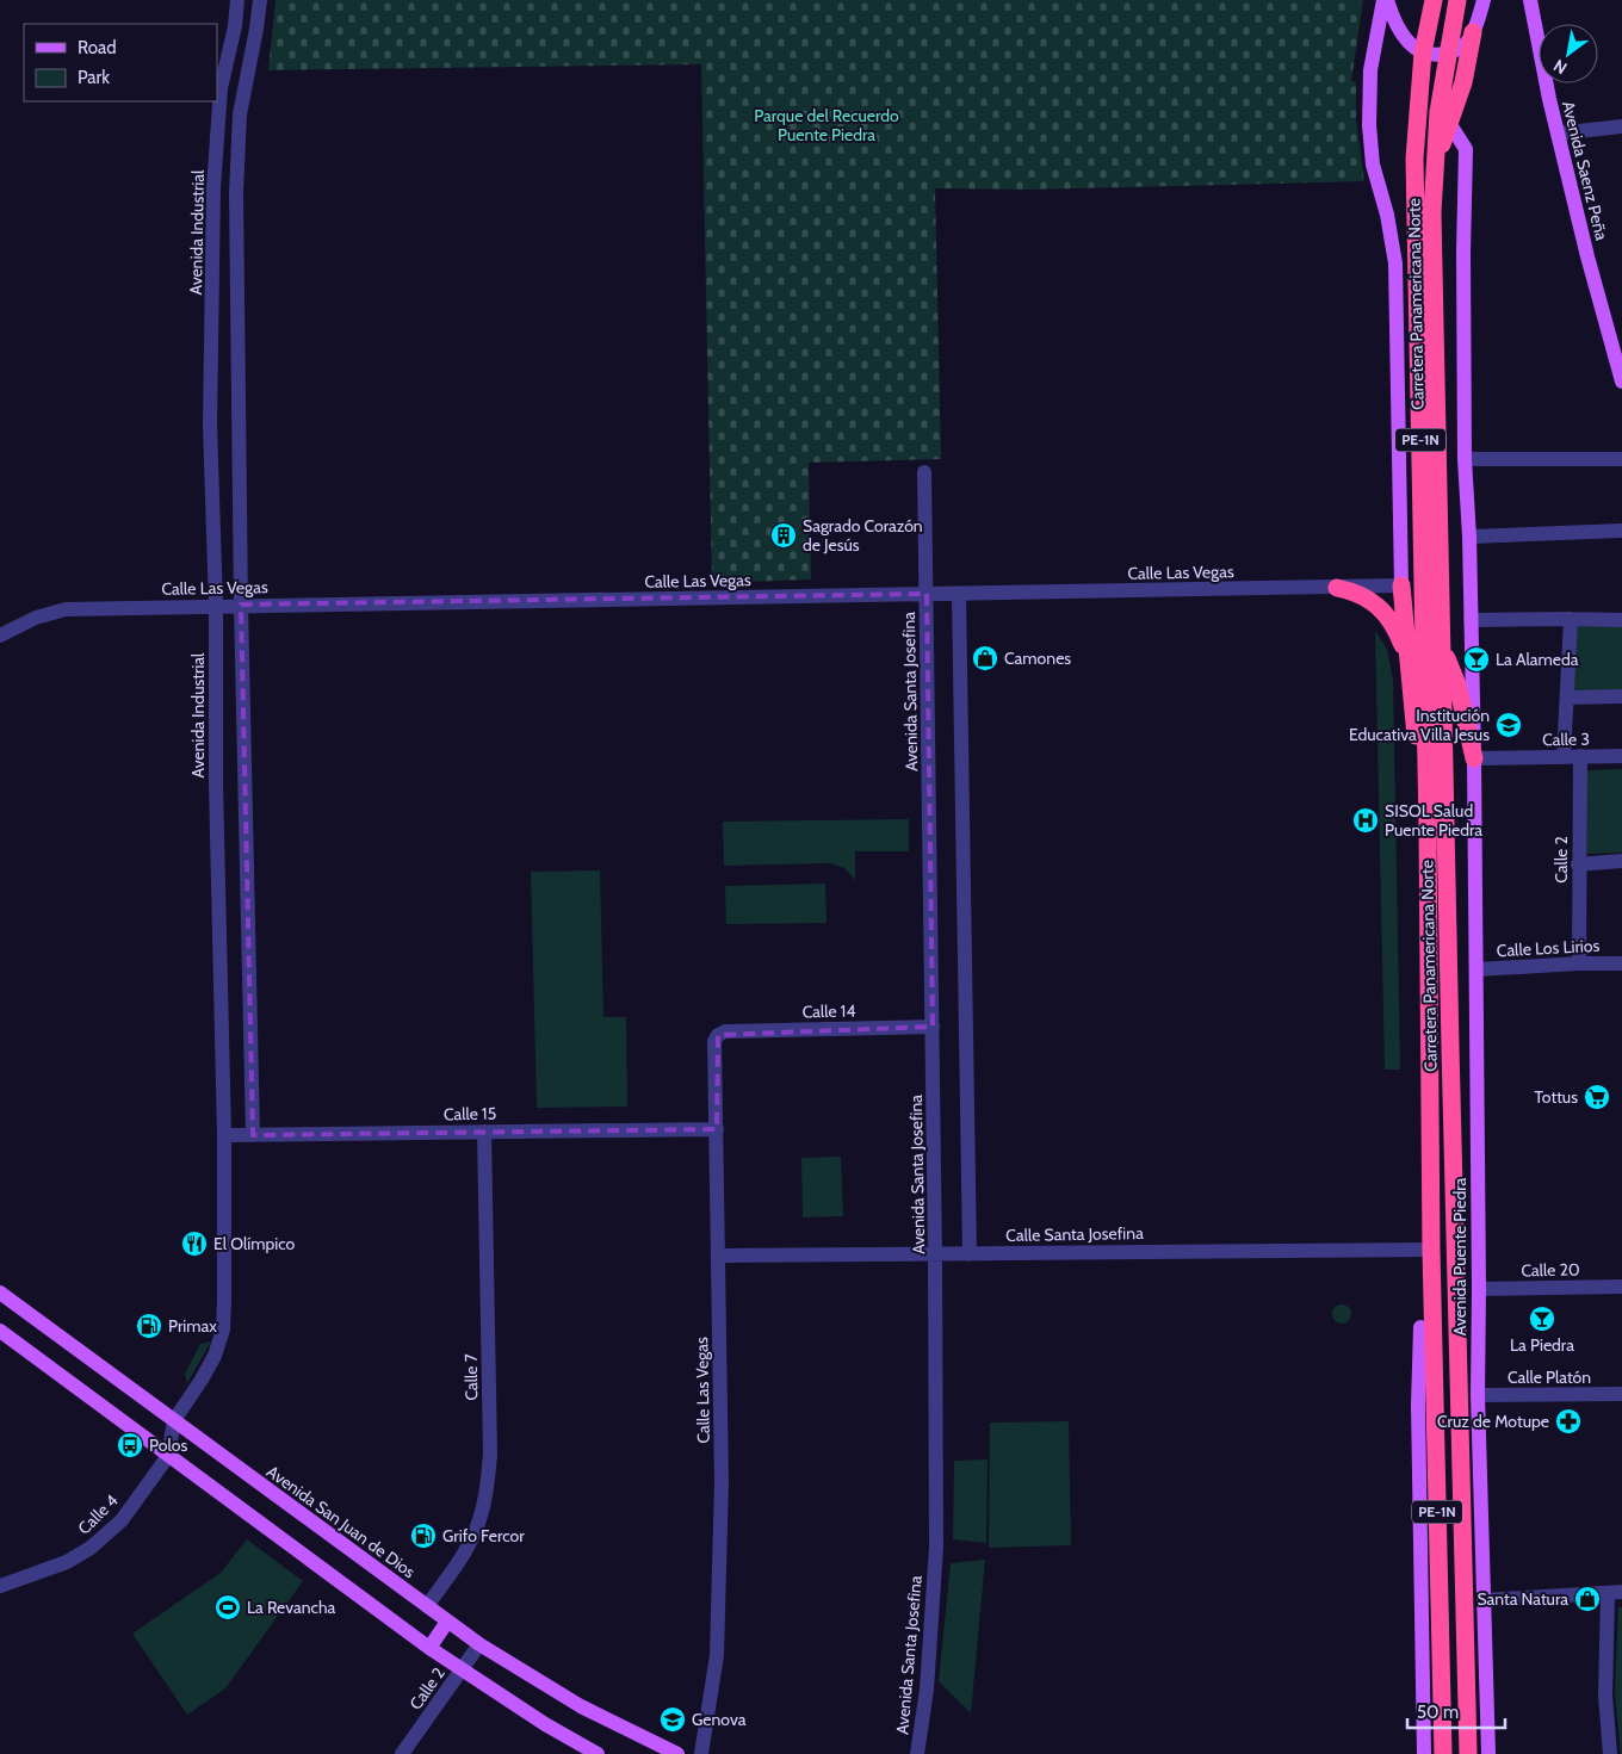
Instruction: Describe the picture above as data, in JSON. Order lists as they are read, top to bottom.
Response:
{
  "streets": {
    "highway": ["Carretera Panamericana Norte", "PE-1N"],
    "main road": ["Avenida Saenz Peña", "Avenida Puente Piedra", "Avenida San Juan de Dios"],
    "street": [
      "Avenida Industrial",
      "Calle Las Vegas",
      "Avenida Santa Josefina",
      "Calle 3",
      "Calle 2",
      "Calle Los Lirios",
      "Calle 14",
      "Calle 15",
      "Calle Santa Josefina",
      "Calle 20",
      "Calle 7",
      "Calle Platón",
      "Calle 4"
    ]
  },
  "crossings": [
    ["Avenida Industrial", "Calle Las Vegas"],
    ["Avenida Industrial", "Calle 15"],
    ["Avenida Industrial", "Calle 4"],
    ["Avenida Industrial", "Avenida San Juan de Dios"],
    ["Carretera Panamericana Norte", "Calle Santa Josefina"],
    ["Calle Las Vegas", "Avenida Santa Josefina"],
    ["Calle Las Vegas", "Calle 14"],
    ["Calle Las Vegas", "Calle 15"],
    ["Calle Las Vegas", "Calle Santa Josefina"],
    ["Avenida Santa Josefina", "Calle 14"],
    ["Avenida Santa Josefina", "Calle Santa Josefina"],
    ["Calle 3", "Calle 2"],
    ["Calle 3", "Avenida Puente Piedra"],
    ["Calle 2", "Calle Los Lirios"],
    ["Calle 2", "Avenida San Juan de Dios"],
    ["Calle Los Lirios", "Avenida Puente Piedra"],
    ["Calle 15", "Calle 7"],
    ["Avenida Puente Piedra", "Calle 20"],
    ["Avenida Puente Piedra", "Calle Platón"],
    ["Calle 7", "Avenida San Juan de Dios"],
    ["Calle 4", "Avenida San Juan de Dios"]
  ],
  "parks": ["Parque del Recuerdo Puente Piedra"],
  "places": {
    "building": ["Sagrado Corazón de Jesús"],
    "shop": ["Camones", "Santa Natura"],
    "bar": ["La Alameda", "La Piedra"],
    "school or university": ["Institución Educativa Villa Jesus", "Genova"],
    "hospital": ["SISOL Salud Puente Piedra"],
    "supermarket": ["Tottus"],
    "restaurant": ["El Olímpico"],
    "fuel station": ["Primax", "Grifo Fercor"],
    "pharmacy": ["Cruz de Motupe"],
    "bus stop": ["Polos"],
    "sports": ["La Revancha"]
  },
  "legend": ["Road", "Park"],
  "scale_bar": "50 m",
  "north": "bottom left"
}
